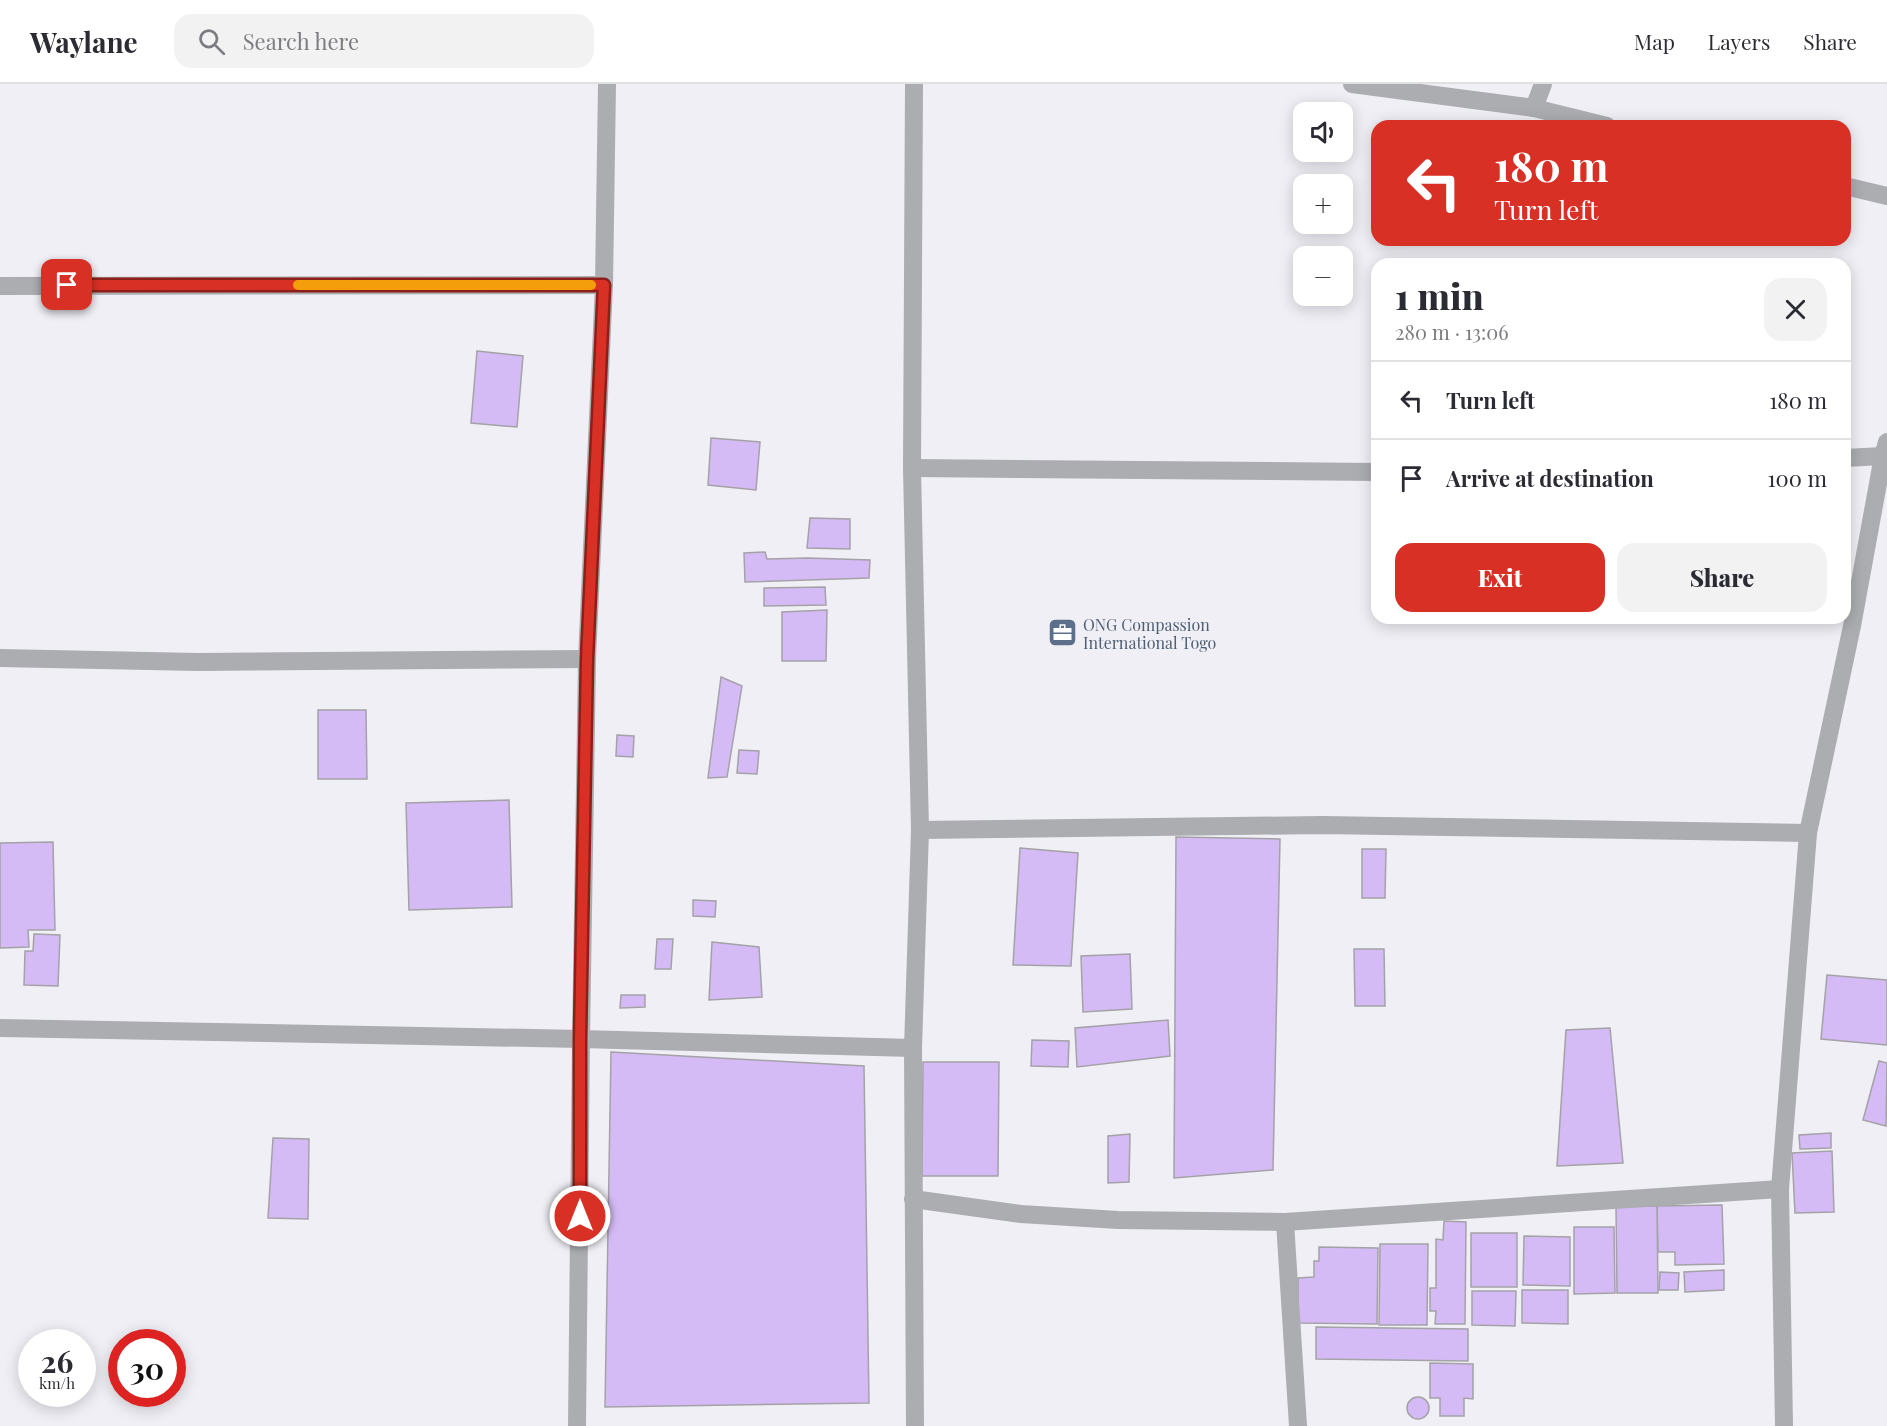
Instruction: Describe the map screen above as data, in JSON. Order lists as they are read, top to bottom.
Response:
{
  "places": {
    "office": ["ONG Compassion International Togo"]
  },
  "page": {
    "header": "Waylane",
    "search": "Search here",
    "nav": ["Map", "Layers", "Share"],
    "map_buttons": ["+", "−"],
    "turn": ["180 m", "Turn left"],
    "heading": ["1 min", "280 m · 13:06"],
    "list": [
      {
        "name": "Turn left",
        "value": "180 m"
      },
      {
        "name": "Arrive at destination",
        "value": "100 m"
      }
    ],
    "buttons": ["Exit", "Share"],
    "speed": "26 km/h",
    "limit": "30"
  }
}
